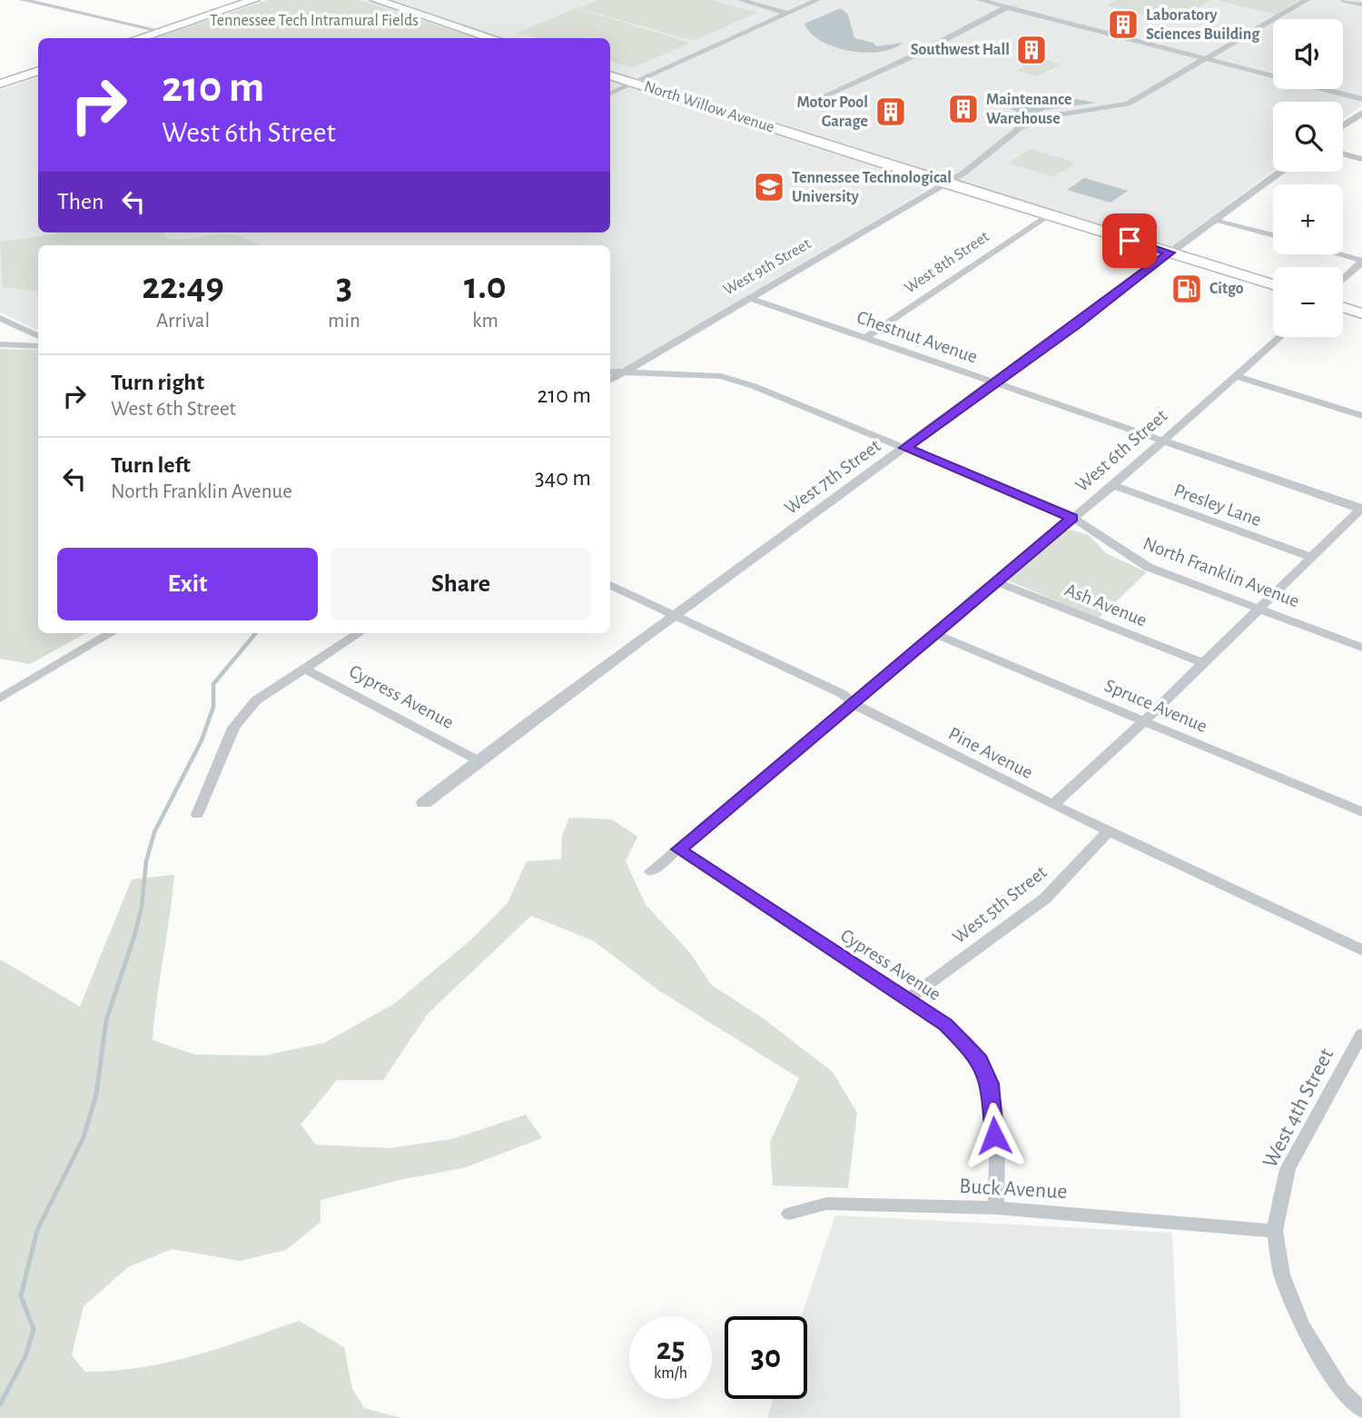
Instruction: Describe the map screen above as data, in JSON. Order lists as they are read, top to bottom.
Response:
{
  "streets": {
    "main road": ["North Willow Avenue"],
    "street": [
      "West 8th Street",
      "West 9th Street",
      "Chestnut Avenue",
      "West 6th Street",
      "West 7th Street",
      "Presley Lane",
      "North Franklin Avenue",
      "Ash Avenue",
      "Cypress Avenue",
      "Spruce Avenue",
      "Pine Avenue",
      "West 5th Street",
      "West 4th Street",
      "Buck Avenue"
    ]
  },
  "crossings": [
    ["North Willow Avenue", "West 8th Street"],
    ["North Willow Avenue", "West 9th Street"],
    ["North Willow Avenue", "West 7th Street"],
    ["West 8th Street", "Chestnut Avenue"],
    ["West 9th Street", "Chestnut Avenue"],
    ["West 9th Street", "North Franklin Avenue"],
    ["Chestnut Avenue", "West 6th Street"],
    ["Chestnut Avenue", "West 7th Street"],
    ["West 6th Street", "Presley Lane"],
    ["West 6th Street", "North Franklin Avenue"],
    ["West 6th Street", "Ash Avenue"],
    ["West 6th Street", "Cypress Avenue"],
    ["West 6th Street", "Spruce Avenue"],
    ["West 6th Street", "Pine Avenue"],
    ["West 7th Street", "North Franklin Avenue"],
    ["West 7th Street", "Cypress Avenue"],
    ["West 7th Street", "Pine Avenue"],
    ["Cypress Avenue", "West 5th Street"],
    ["Cypress Avenue", "Buck Avenue"],
    ["Pine Avenue", "West 5th Street"],
    ["West 4th Street", "Buck Avenue"]
  ],
  "parks": ["Tennessee Tech Intramural Fields"],
  "places": {
    "building": [
      "Laboratory Sciences Building",
      "Southwest Hall",
      "Maintenance Warehouse",
      "Motor Pool Garage"
    ],
    "school or university": ["Tennessee Technological University"],
    "fuel station": ["Citgo"]
  },
  "page": {
    "map_buttons": ["+", "−"],
    "turn": ["210 m", "West 6th Street"],
    "then": "Then",
    "eta": [
      "22:49",
      "Arrival",
      "3",
      "min",
      "1.0",
      "km"
    ],
    "list": [
      {
        "name": "Turn right",
        "note": "West 6th Street",
        "value": "210 m"
      },
      {
        "name": "Turn left",
        "note": "North Franklin Avenue",
        "value": "340 m"
      }
    ],
    "buttons": ["Exit", "Share"],
    "speed": "25 km/h",
    "limit": "30"
  }
}
